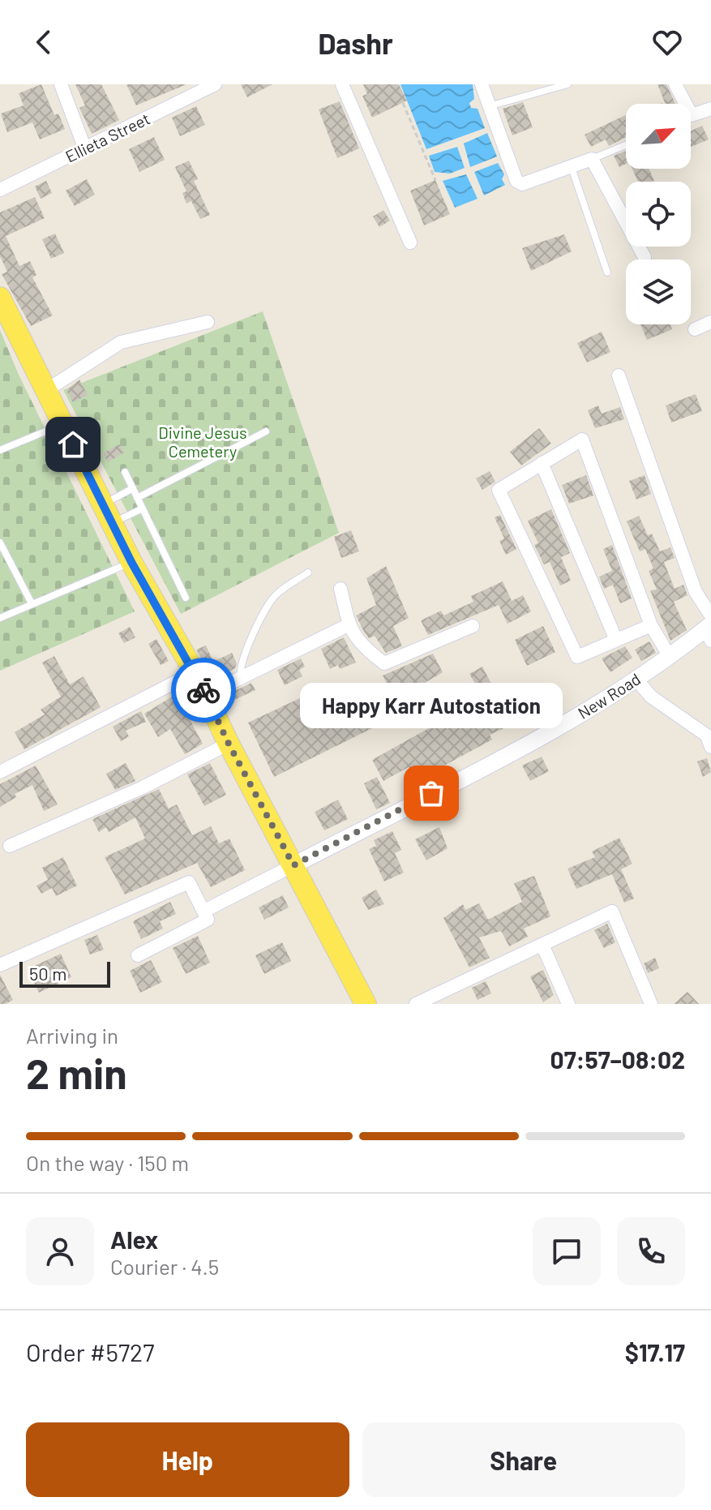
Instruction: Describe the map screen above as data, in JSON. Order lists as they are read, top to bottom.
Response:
{
  "streets": {
    "street": ["Ellieta Street", "New Road"]
  },
  "parks": ["Divine Jesus Cemetery"],
  "places": ["Happy Karr Autostation"],
  "scale_bar": "50 m",
  "north": "top right",
  "page": {
    "header": "Dashr",
    "bubble": "Happy Karr Autostation",
    "scale": "50 m",
    "heading": ["2 min", "Arriving in", "07:57–08:02"],
    "panel": [
      "Alex",
      "Courier · 4.5",
      "Order #5727",
      "$17.17"
    ],
    "bar": "On the way · 150 m",
    "buttons": ["Help", "Share"]
  }
}
